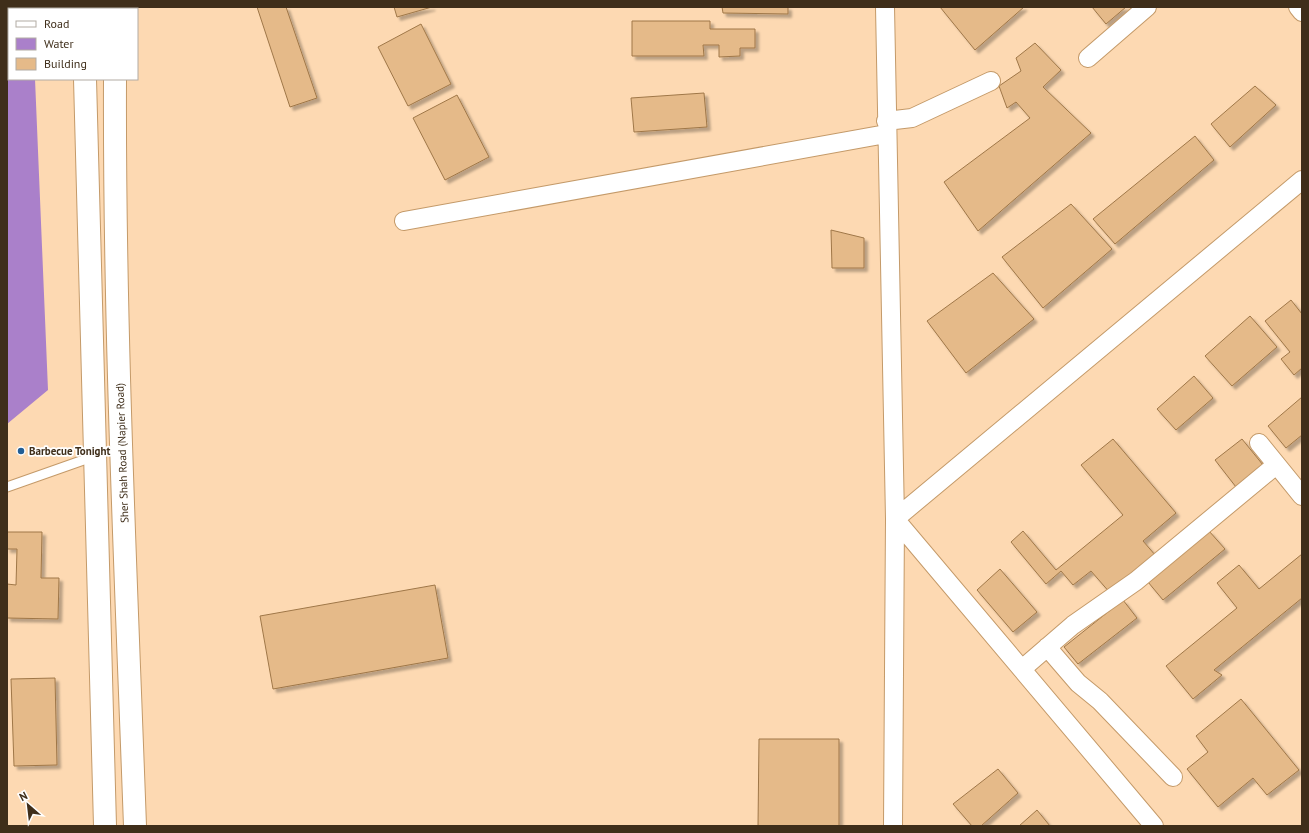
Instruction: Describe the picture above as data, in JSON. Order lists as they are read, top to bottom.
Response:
{
  "streets": {
    "main road": ["Sher Shah Road (Napier Road)"]
  },
  "places": ["Barbecue Tonight"],
  "legend": ["Road", "Water", "Building"],
  "north": "top left"
}
